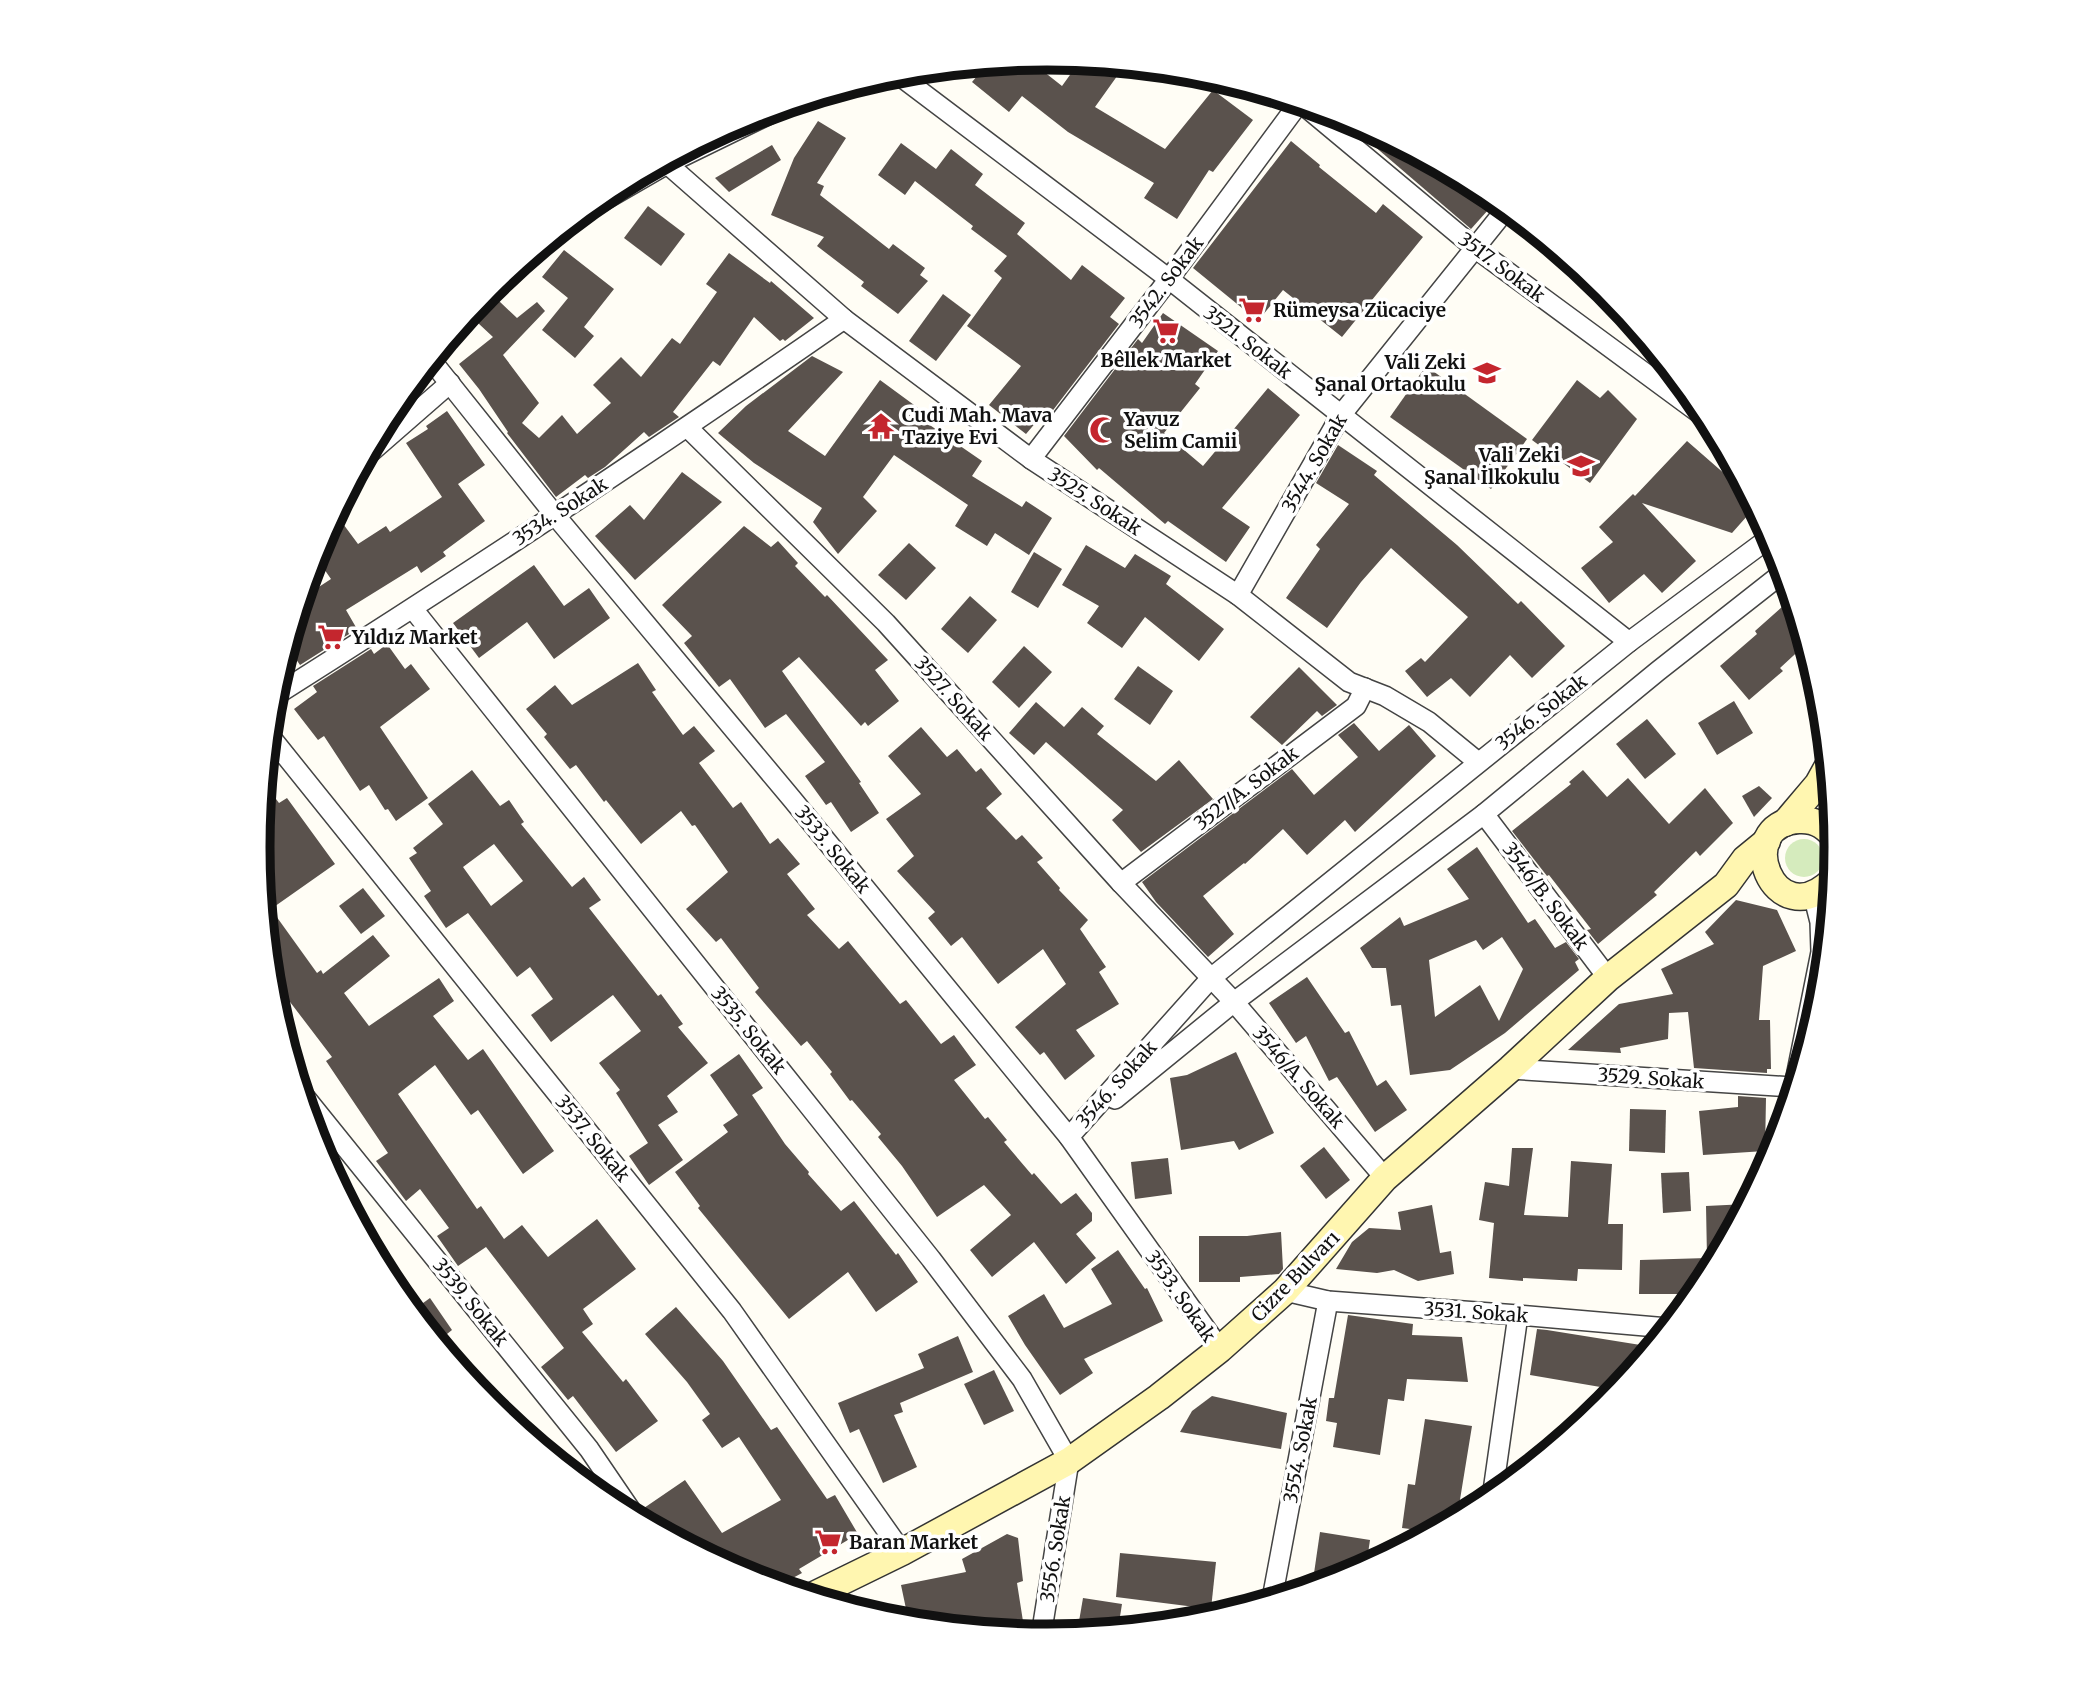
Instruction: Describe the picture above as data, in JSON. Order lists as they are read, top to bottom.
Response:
{
  "streets": {
    "main road": ["Cizre Bulvarı"],
    "street": [
      "3517. Sokak",
      "3542. Sokak",
      "3521. Sokak",
      "3544. Sokak",
      "3525. Sokak",
      "3534. Sokak",
      "3527. Sokak",
      "3546. Sokak",
      "3527/A. Sokak",
      "3533. Sokak",
      "3546/B. Sokak",
      "3535. Sokak",
      "3546/A. Sokak",
      "3529. Sokak",
      "3537. Sokak",
      "3539. Sokak",
      "3531. Sokak",
      "3554. Sokak",
      "3556. Sokak"
    ]
  },
  "crossings": [
    ["3517. Sokak", "3544. Sokak"],
    ["3542. Sokak", "3521. Sokak"],
    ["3542. Sokak", "3525. Sokak"],
    ["3521. Sokak", "3544. Sokak"],
    ["3521. Sokak", "3546. Sokak"],
    ["3544. Sokak", "3525. Sokak"],
    ["3525. Sokak", "3534. Sokak"],
    ["3525. Sokak", "3546. Sokak"],
    ["3525. Sokak", "3527/A. Sokak"],
    ["3534. Sokak", "3527. Sokak"],
    ["3534. Sokak", "3533. Sokak"],
    ["3534. Sokak", "3535. Sokak"],
    ["3527. Sokak", "3546. Sokak"],
    ["3527. Sokak", "3527/A. Sokak"],
    ["3527. Sokak", "3546/A. Sokak"],
    ["3546. Sokak", "3533. Sokak"],
    ["3546. Sokak", "3546/B. Sokak"],
    ["3546. Sokak", "3546/A. Sokak"],
    ["3533. Sokak", "Cizre Bulvarı"],
    ["3546/B. Sokak", "Cizre Bulvarı"],
    ["3535. Sokak", "Cizre Bulvarı"],
    ["3535. Sokak", "3556. Sokak"],
    ["3546/A. Sokak", "Cizre Bulvarı"],
    ["3529. Sokak", "Cizre Bulvarı"],
    ["3537. Sokak", "Cizre Bulvarı"],
    ["Cizre Bulvarı", "3531. Sokak"],
    ["Cizre Bulvarı", "3556. Sokak"],
    ["3531. Sokak", "3554. Sokak"]
  ],
  "places": {
    "supermarket": [
      "Rümeysa Zücaciye",
      "Bêllek Market",
      "Yıldız Market",
      "Baran Market"
    ],
    "school or university": ["Vali Zeki Şanal Ortaokulu", "Vali Zeki Şanal İlkokulu"],
    "temple": ["Cudi Mah. Mava Taziye Evi"],
    "mosque": ["Yavuz Selim Camii"]
  }
}
